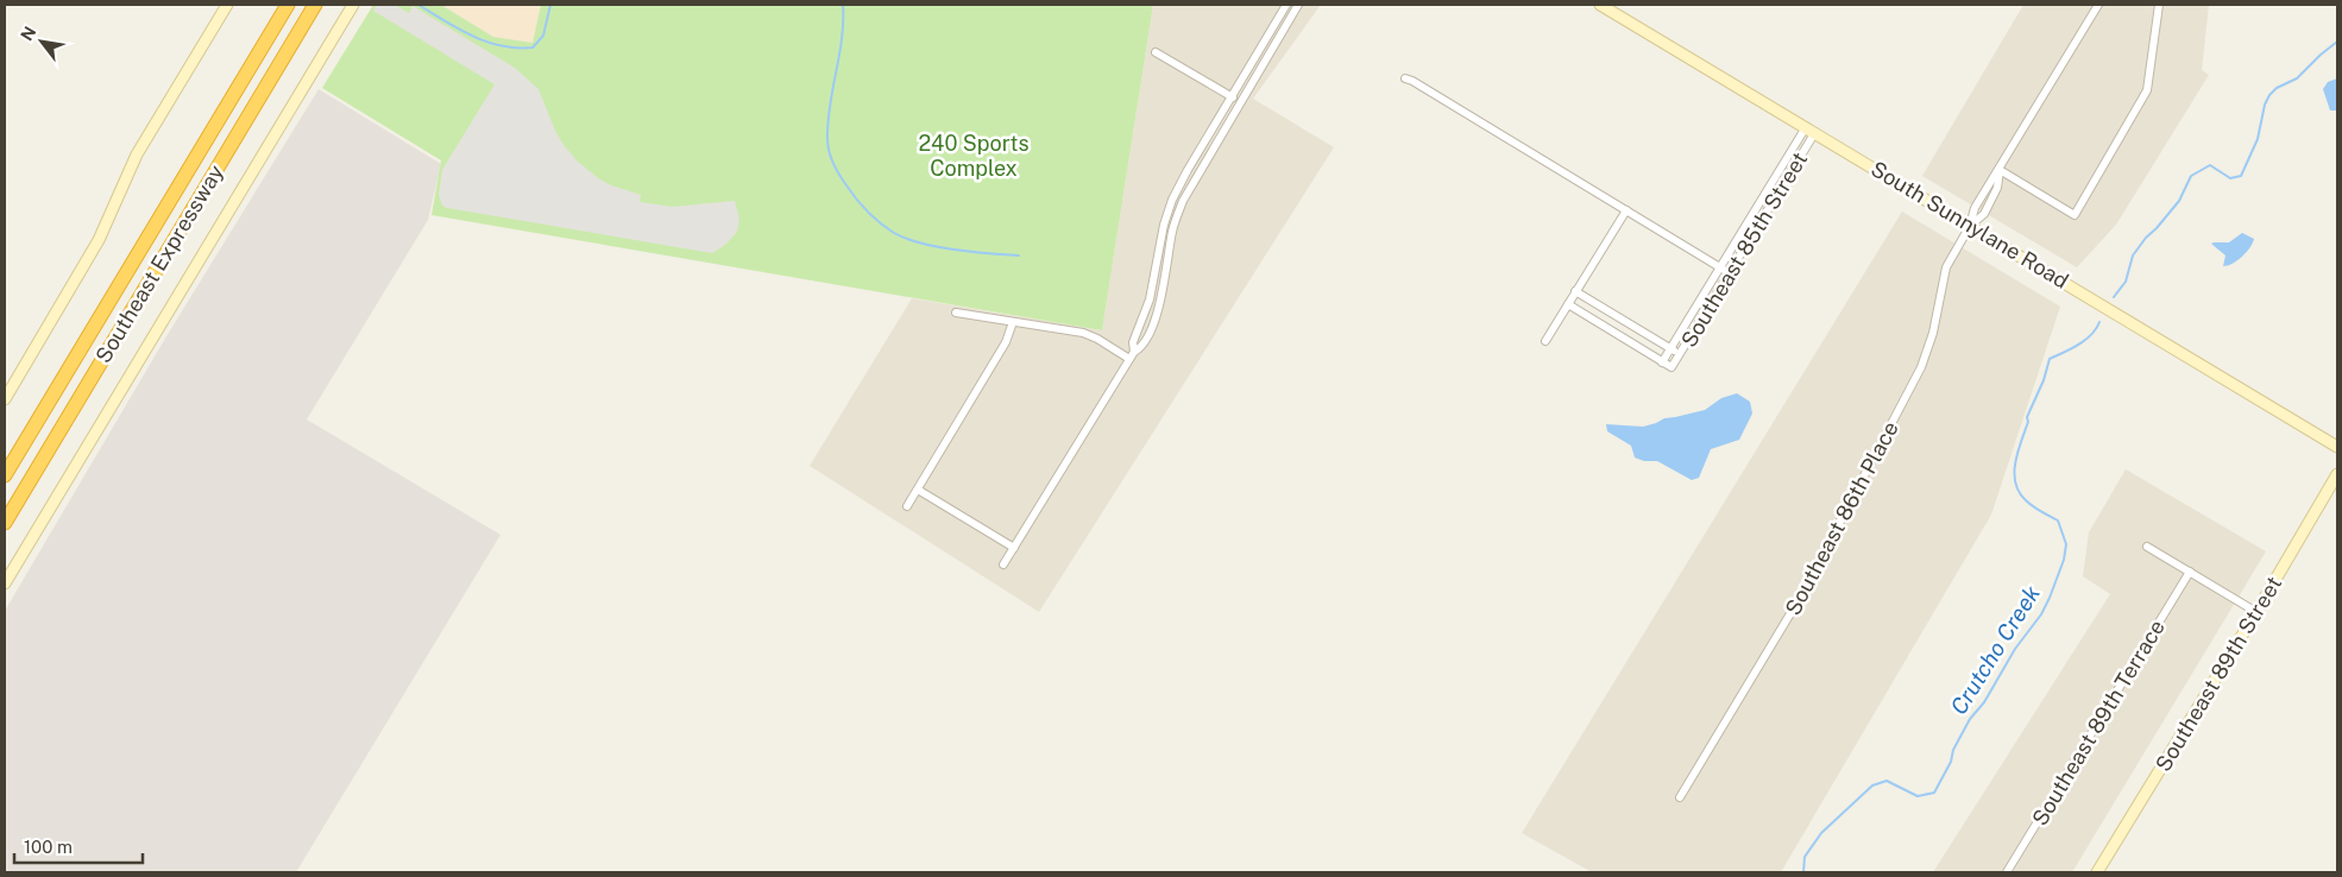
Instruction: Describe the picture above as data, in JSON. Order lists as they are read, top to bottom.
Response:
{
  "streets": {
    "highway": ["Southeast Expressway"],
    "street": [
      "South Sunnylane Road",
      "Southeast 85th Street",
      "Southeast 86th Place",
      "Southeast 89th Street",
      "Southeast 89th Terrace"
    ]
  },
  "crossings": [
    ["South Sunnylane Road", "Southeast 85th Street"],
    ["South Sunnylane Road", "Southeast 86th Place"]
  ],
  "water": ["Crutcho Creek"],
  "parks": ["240 Sports Complex"],
  "scale_bar": "100 m",
  "north": "top left"
}
